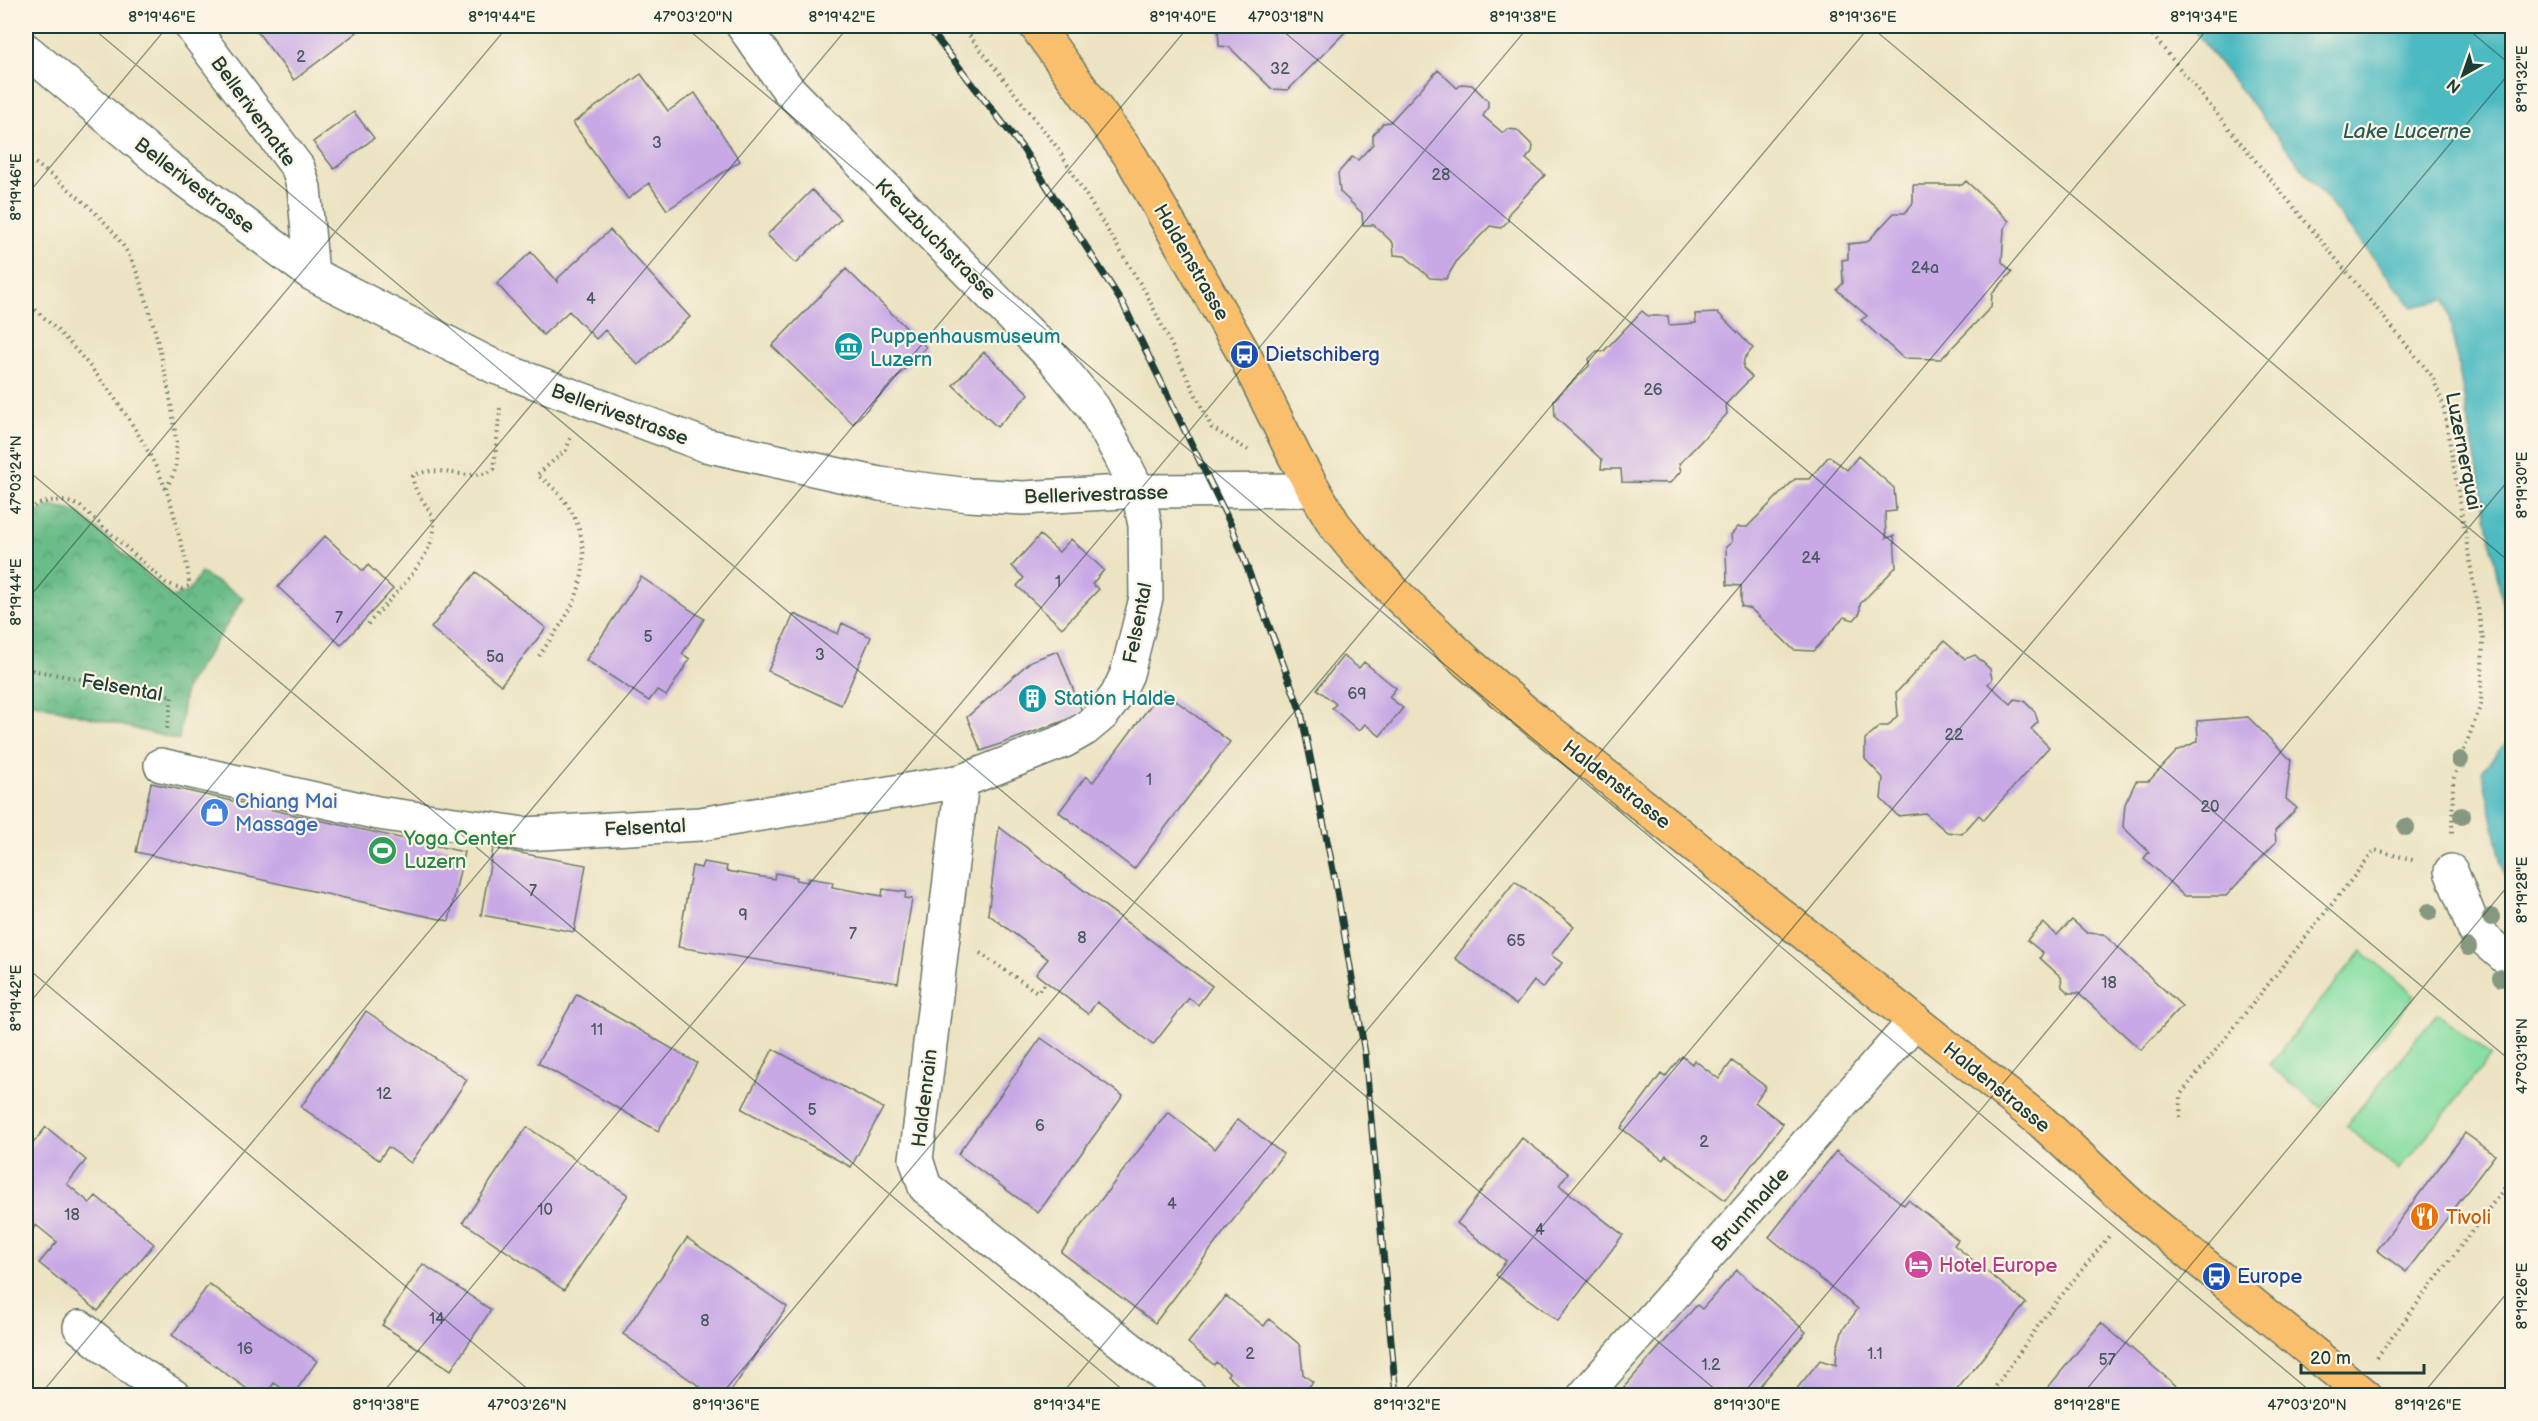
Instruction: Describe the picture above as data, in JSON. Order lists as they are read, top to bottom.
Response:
{
  "streets": {
    "main road": ["Haldenstrasse"],
    "street": [
      "Bellerivematte",
      "Bellerivestrasse",
      "Kreuzbuchstrasse",
      "Felsental",
      "Haldenrain",
      "Brunnhalde"
    ],
    "path": ["Luzernerquai"]
  },
  "crossings": [
    ["Bellerivematte", "Bellerivestrasse"],
    ["Bellerivestrasse", "Kreuzbuchstrasse"],
    ["Bellerivestrasse", "Haldenstrasse"],
    ["Bellerivestrasse", "Felsental"],
    ["Kreuzbuchstrasse", "Felsental"],
    ["Haldenstrasse", "Brunnhalde"],
    ["Felsental", "Haldenrain"]
  ],
  "water": ["Lake Lucerne"],
  "places": {
    "museum": ["Puppenhausmuseum Luzern"],
    "bus stop": ["Dietschiberg", "Europe"],
    "building": ["Station Halde"],
    "shop": ["Chiang Mai Massage"],
    "sports": ["Yoga Center Luzern"],
    "restaurant": ["Tivoli"],
    "hotel": ["Hotel Europe"]
  },
  "house_numbers": [
    "2",
    "32",
    "3",
    "28",
    "24a",
    "4",
    "26",
    "24",
    "1",
    "7",
    "5",
    "3",
    "5a",
    "69",
    "22",
    "1",
    "20",
    "7",
    "9",
    "7",
    "8",
    "65",
    "18",
    "11",
    "12",
    "5",
    "6",
    "2",
    "4",
    "10",
    "18",
    "4",
    "14",
    "8",
    "16",
    "2",
    "1.1",
    "57",
    "1.2"
  ],
  "scale_bar": "20 m",
  "north": "bottom left",
  "coordinates": [
    "8°19'46\"E",
    "8°19'44\"E",
    "47°03'20\"N",
    "8°19'42\"E",
    "8°19'40\"E",
    "47°03'18\"N",
    "8°19'38\"E",
    "8°19'36\"E",
    "8°19'34\"E",
    "8°19'32\"E",
    "47°03'24\"N",
    "8°19'30\"E",
    "8°19'28\"E",
    "8°19'26\"E",
    "47°03'26\"N"
  ]
}
